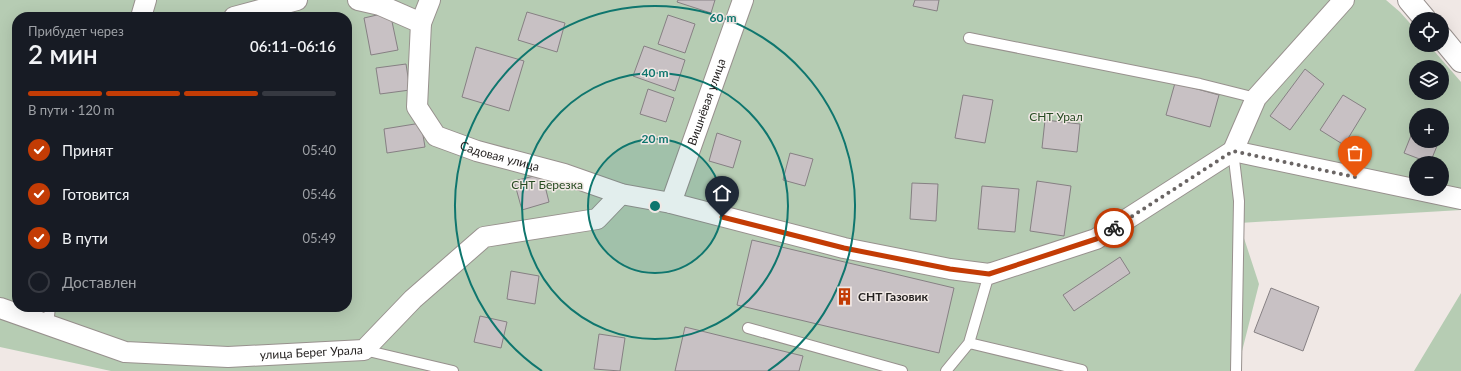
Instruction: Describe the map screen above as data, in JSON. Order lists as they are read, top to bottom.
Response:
{
  "streets": {
    "street": ["Вишнёвая улица", "Садовая улица", "улица Берег Урала"]
  },
  "crossings": [
    ["Вишнёвая улица", "Садовая улица"],
    ["Садовая улица", "улица Берег Урала"]
  ],
  "parks": ["СНТ Урал", "СНТ Березка"],
  "places": {
    "building": ["СНТ Газовик"]
  },
  "page": {
    "map_buttons": ["+", "−"],
    "heading": ["2 мин", "Прибудет через", "06:11–06:16"],
    "bar": "В пути · 120 m",
    "list": [
      ["Принят", "05:40"],
      ["Готовится", "05:46"],
      ["В пути", "05:49"],
      "Доставлен"
    ]
  },
  "rings": ["60 m", "40 m", "20 m"]
}
